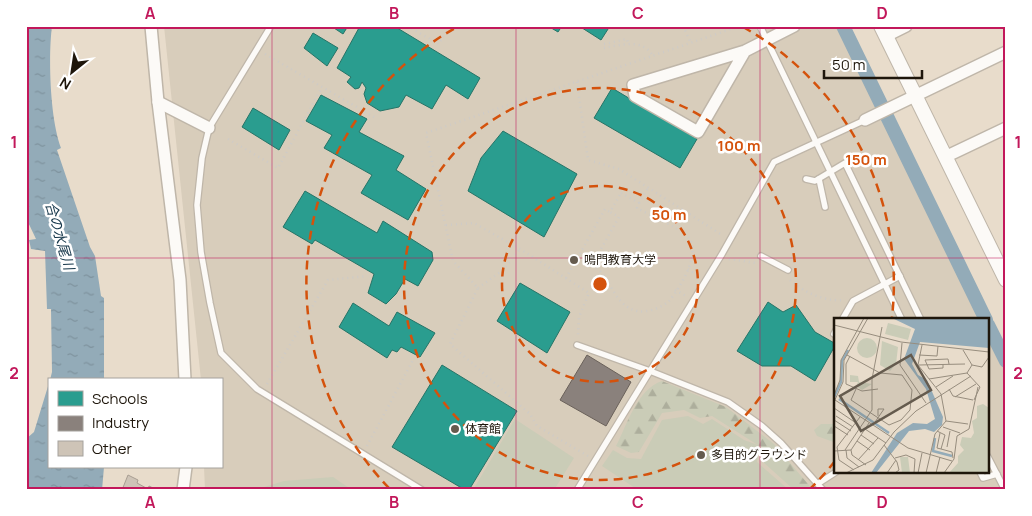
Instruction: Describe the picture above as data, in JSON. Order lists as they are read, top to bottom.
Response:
{
  "water": ["合の水尾川"],
  "places": ["鳴門教育大学", "体育館", "多目的グラウンド"],
  "legend": ["Schools", "Industry", "Other"],
  "scale_bar": "50 m",
  "north": "bottom left",
  "grid": {
    "columns": [
      "A",
      "B",
      "C",
      "D"
    ],
    "rows": ["1", "2"]
  },
  "rings": ["100 m", "150 m", "50 m"]
}
